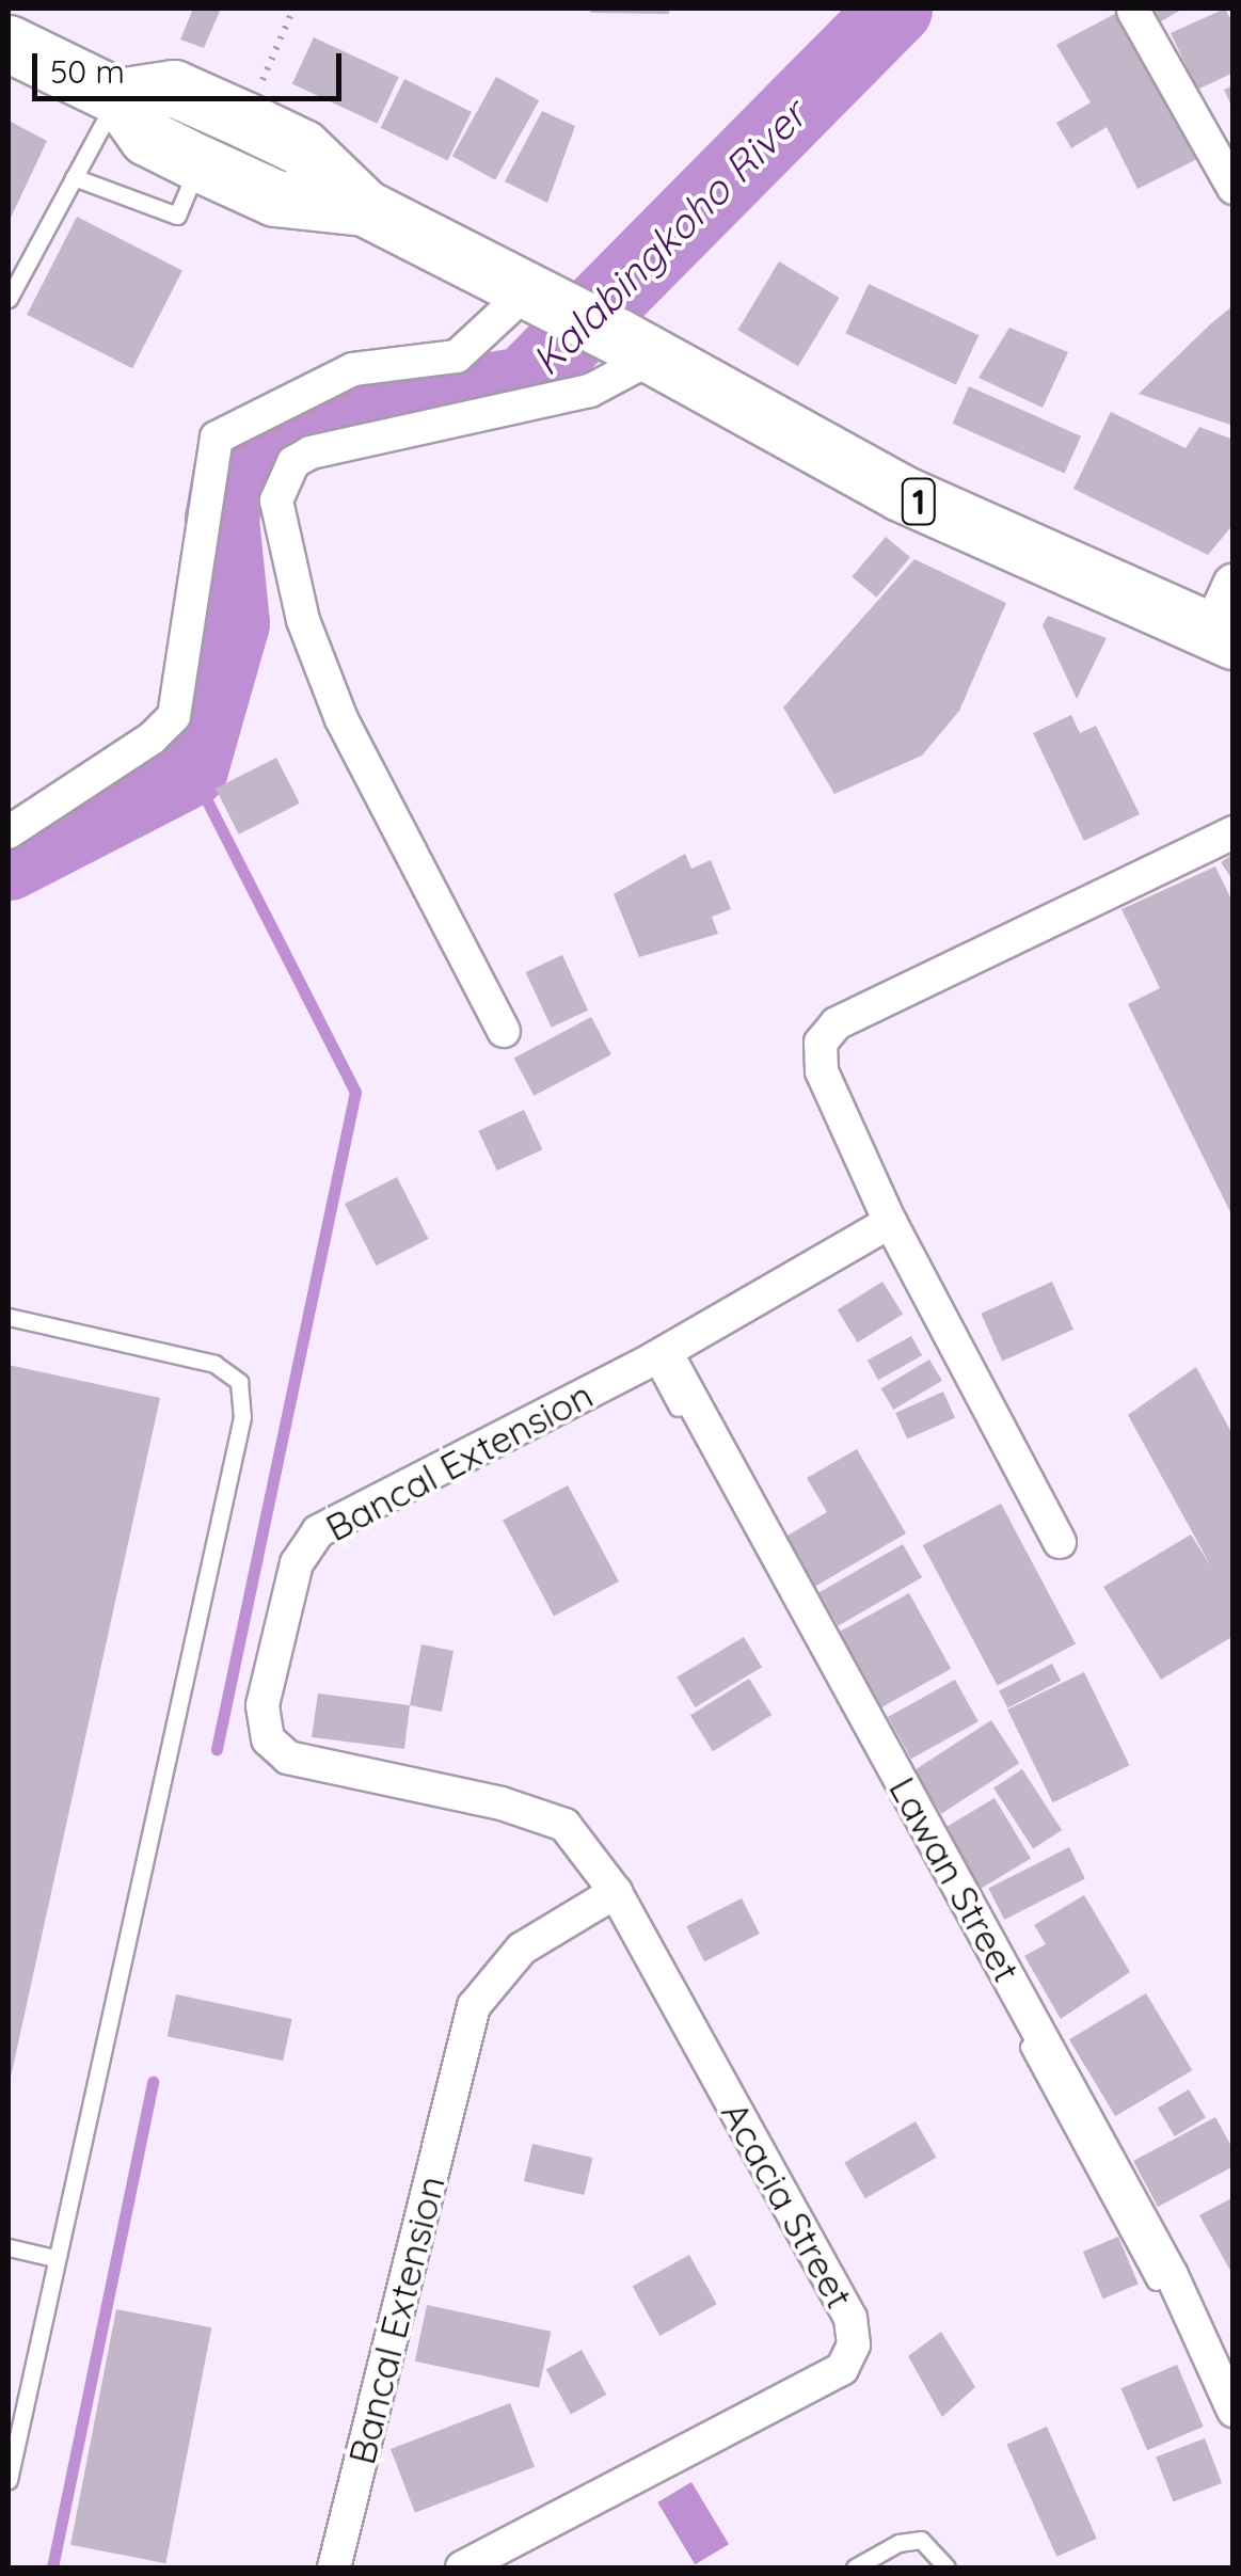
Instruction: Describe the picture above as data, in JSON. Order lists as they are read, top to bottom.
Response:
{
  "streets": {
    "highway": ["1"],
    "street": ["Bancal Extension", "Lawan Street", "Acacia Street"]
  },
  "crossings": [
    ["Bancal Extension", "Lawan Street"],
    ["Bancal Extension", "Acacia Street"]
  ],
  "water": ["Kalabingkoho River"],
  "scale_bar": "50 m"
}
